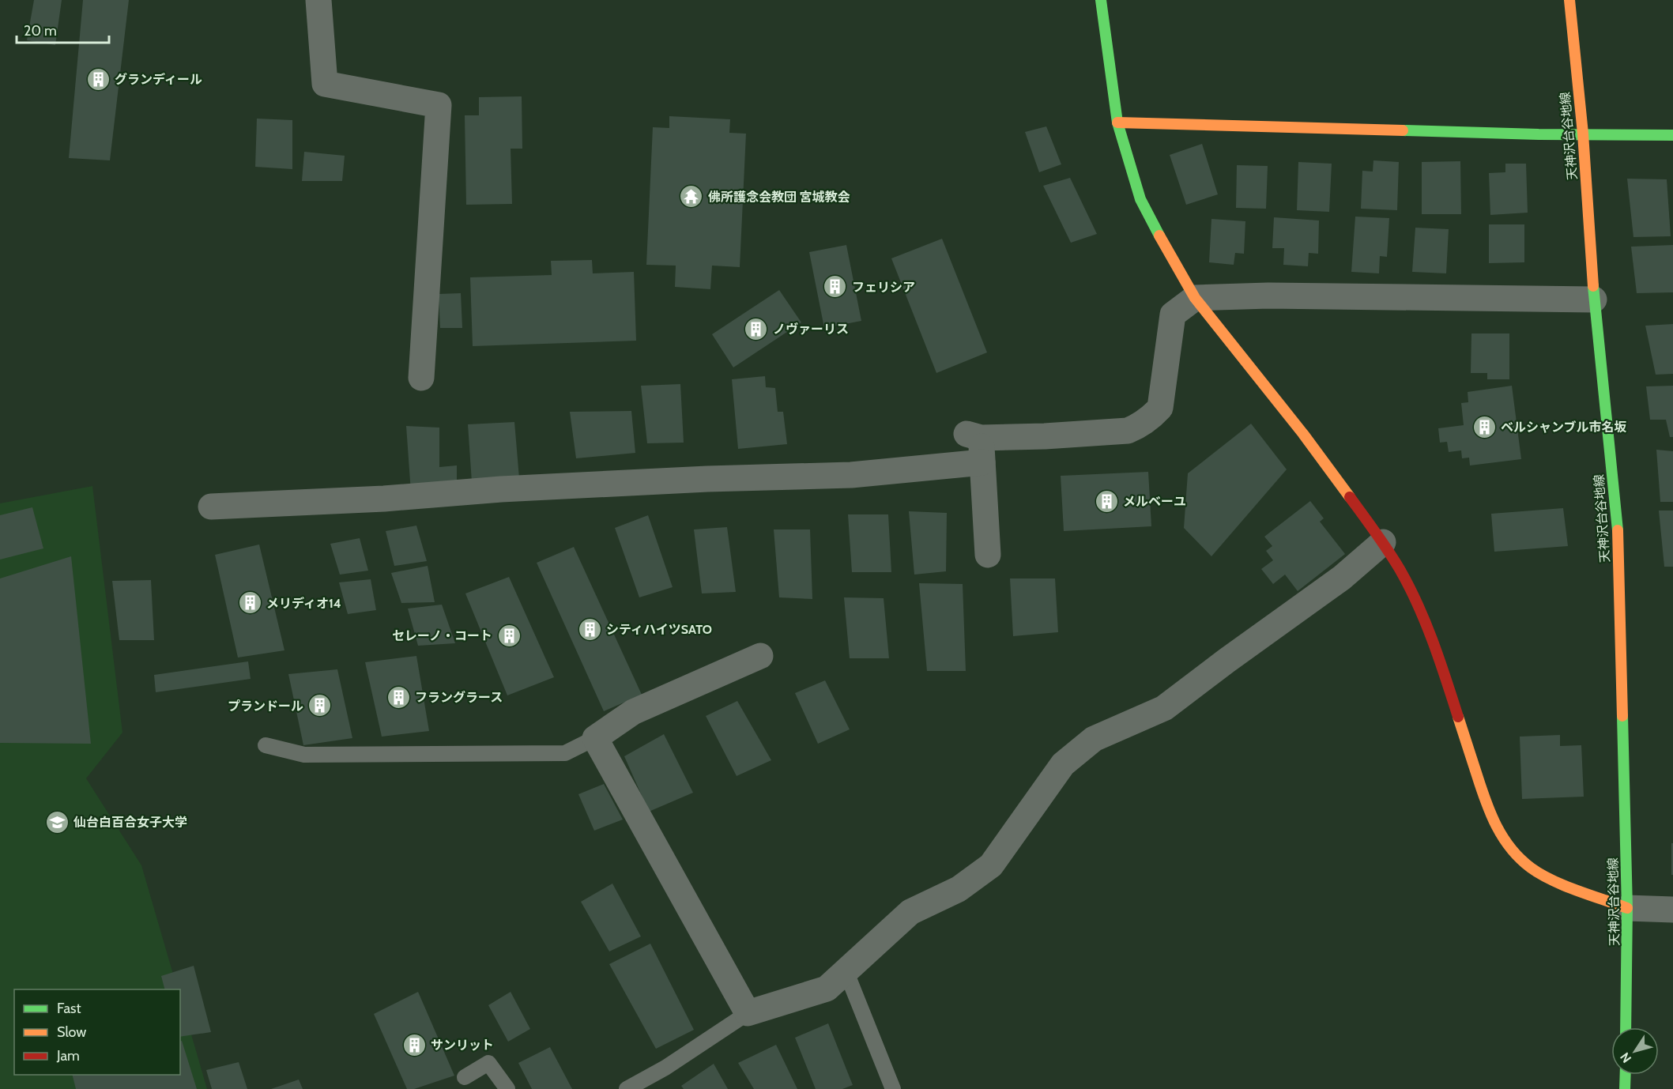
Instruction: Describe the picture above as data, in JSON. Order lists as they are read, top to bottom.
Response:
{
  "streets": {
    "street": ["天神沢台谷地線"]
  },
  "places": {
    "building": [
      "グランディール",
      "フェリシア",
      "ノヴァーリス",
      "ベルシャンブル市名坂",
      "メルベーユ",
      "メリディオ14",
      "シティハイツSATO",
      "セレーノ・コート",
      "フラングラース",
      "プランドール",
      "サンリット"
    ],
    "temple": ["佛所護念会教団 宮城教会"],
    "school or university": ["仙台白百合女子大学"]
  },
  "legend": ["Fast", "Slow", "Jam"],
  "scale_bar": "20 m",
  "north": "bottom left"
}
